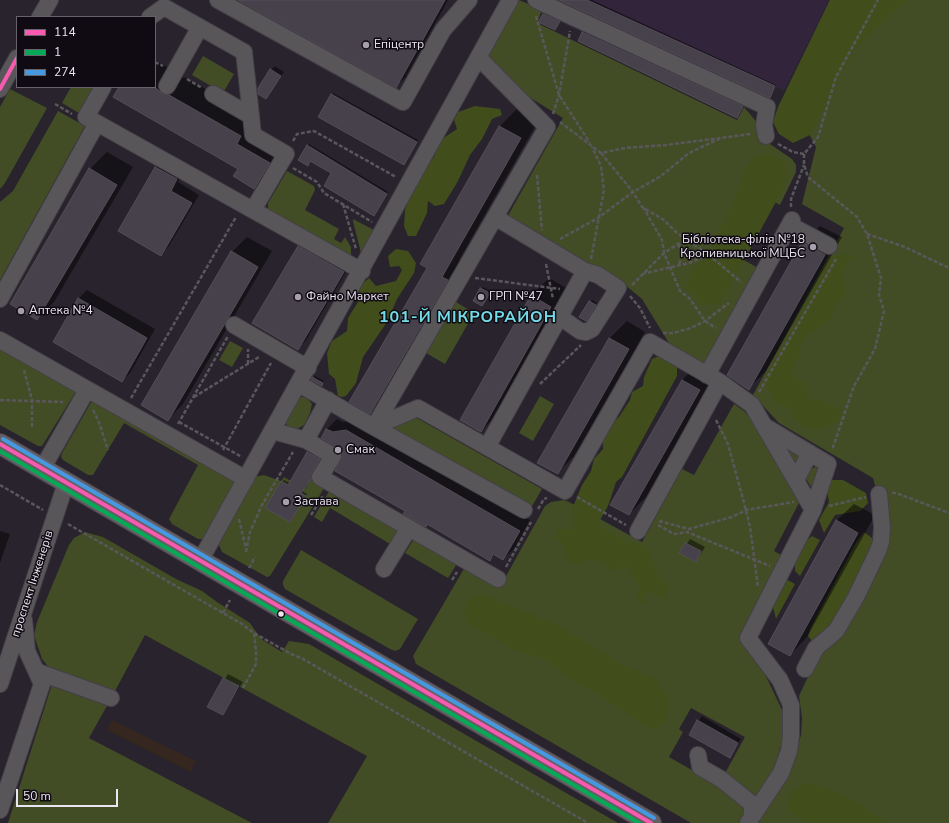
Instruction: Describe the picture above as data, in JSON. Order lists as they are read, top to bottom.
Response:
{
  "streets": {
    "street": ["проспект Інженерів"]
  },
  "districts": ["101-Й МІКРОРАЙОН"],
  "places": [
    "Епіцентр",
    "Бібліотека-філія №18 Кропивницької МЦБС",
    "Файно Маркет",
    "ГРП №47",
    "Аптека №4",
    "Смак",
    "Застава"
  ],
  "lines": ["transit line 114", "transit line 274", "transit line 1"],
  "legend": ["114", "1", "274"],
  "scale_bar": "50 m"
}
